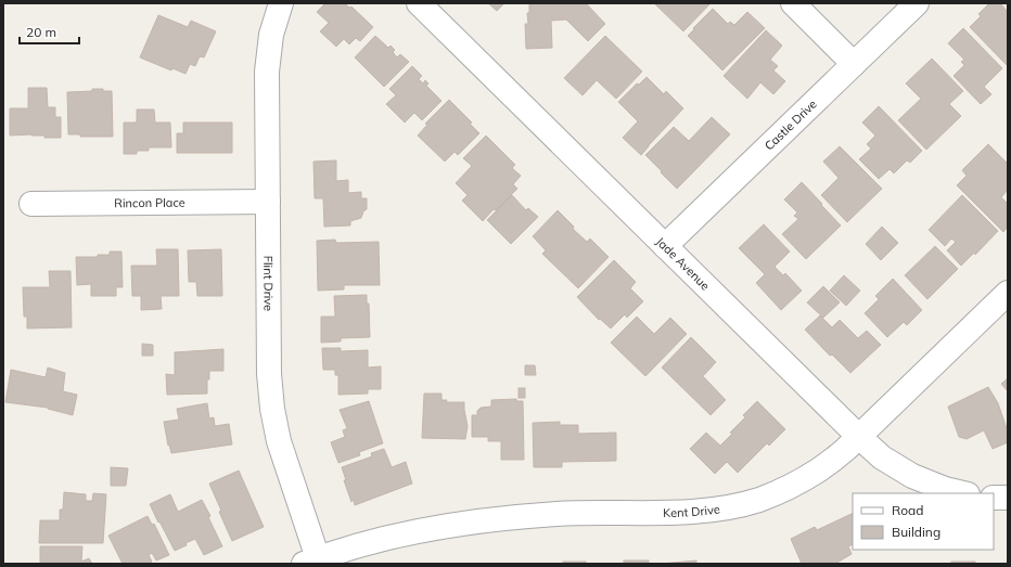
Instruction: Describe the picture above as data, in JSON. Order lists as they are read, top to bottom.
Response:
{
  "streets": {
    "street": [
      "Castle Drive",
      "Rincon Place",
      "Jade Avenue",
      "Flint Drive",
      "Kent Drive"
    ]
  },
  "crossings": [
    ["Castle Drive", "Jade Avenue"],
    ["Rincon Place", "Flint Drive"],
    ["Jade Avenue", "Kent Drive"],
    ["Flint Drive", "Kent Drive"]
  ],
  "legend": ["Road", "Building"],
  "scale_bar": "20 m"
}
